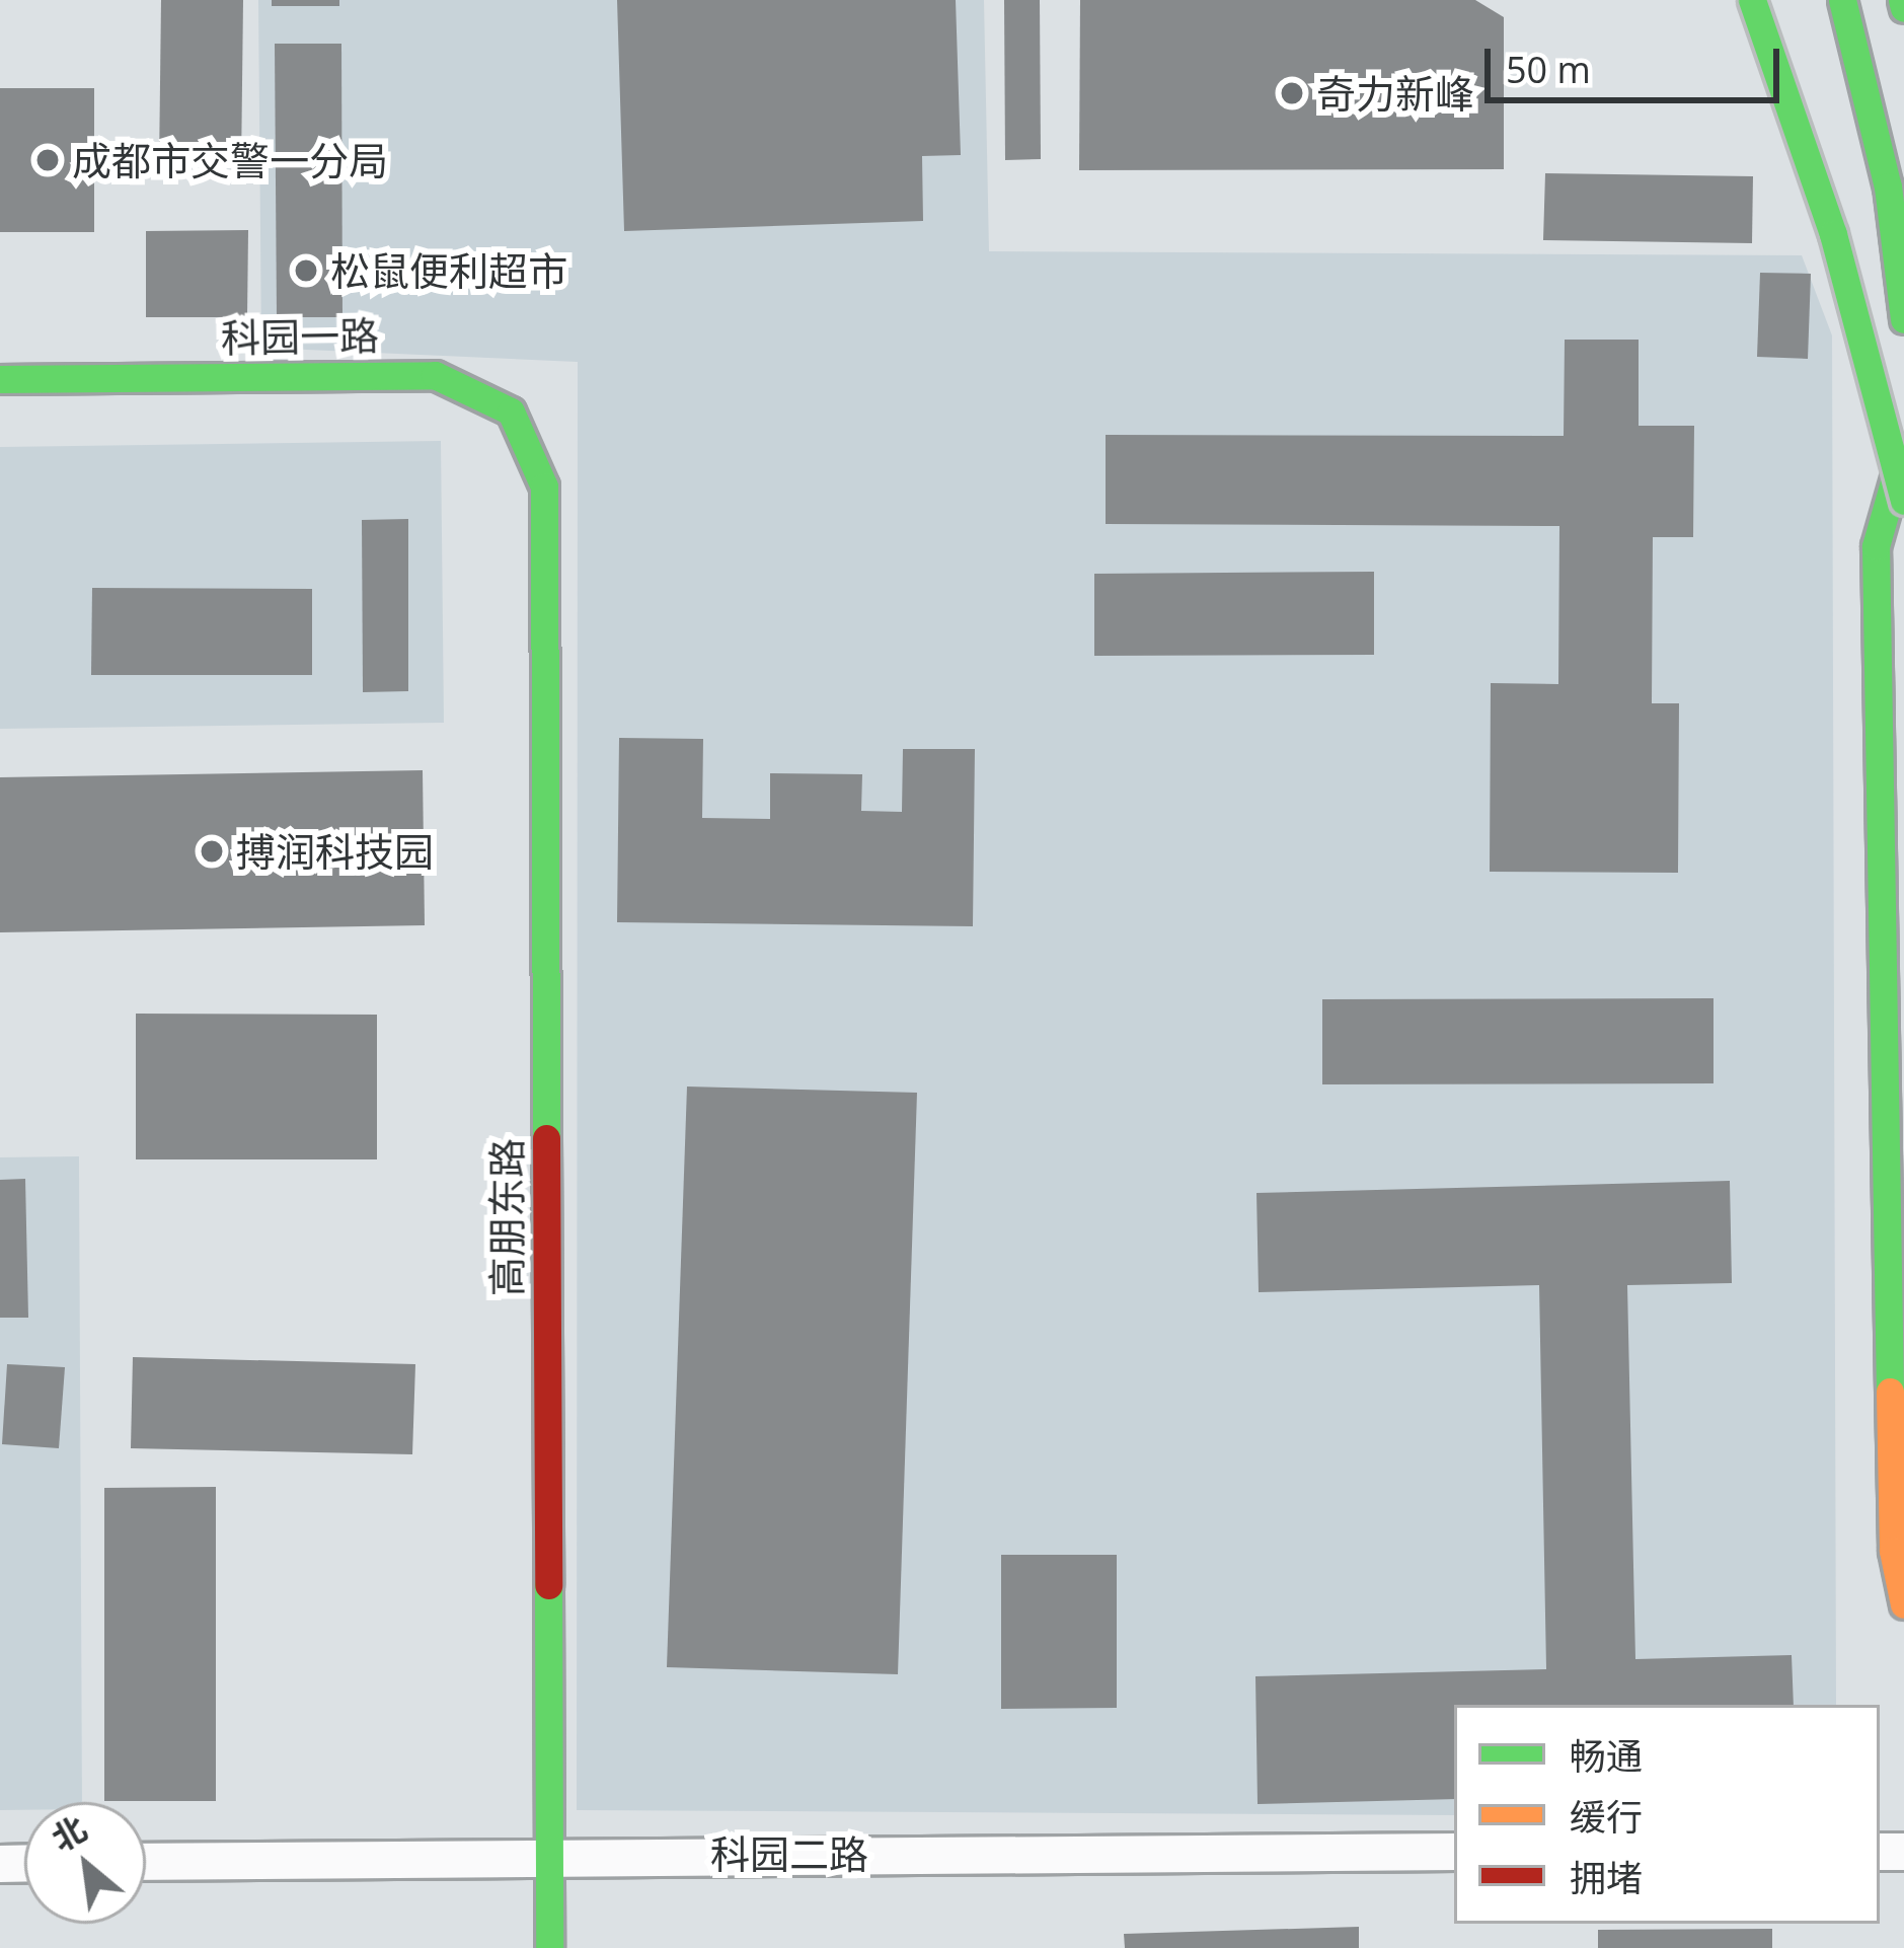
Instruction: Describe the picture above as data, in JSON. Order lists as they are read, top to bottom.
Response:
{
  "streets": {
    "main road": ["科园一路", "高朋东路"],
    "street": ["科园二路"]
  },
  "crossings": [
    ["科园一路", "高朋东路"],
    ["高朋东路", "科园二路"]
  ],
  "places": [
    "奇力新峰",
    "成都市交警一分局",
    "松鼠便利超市",
    "搏润科技园"
  ],
  "legend": ["畅通", "缓行", "拥堵"],
  "scale_bar": "50 m",
  "north": "top left"
}
